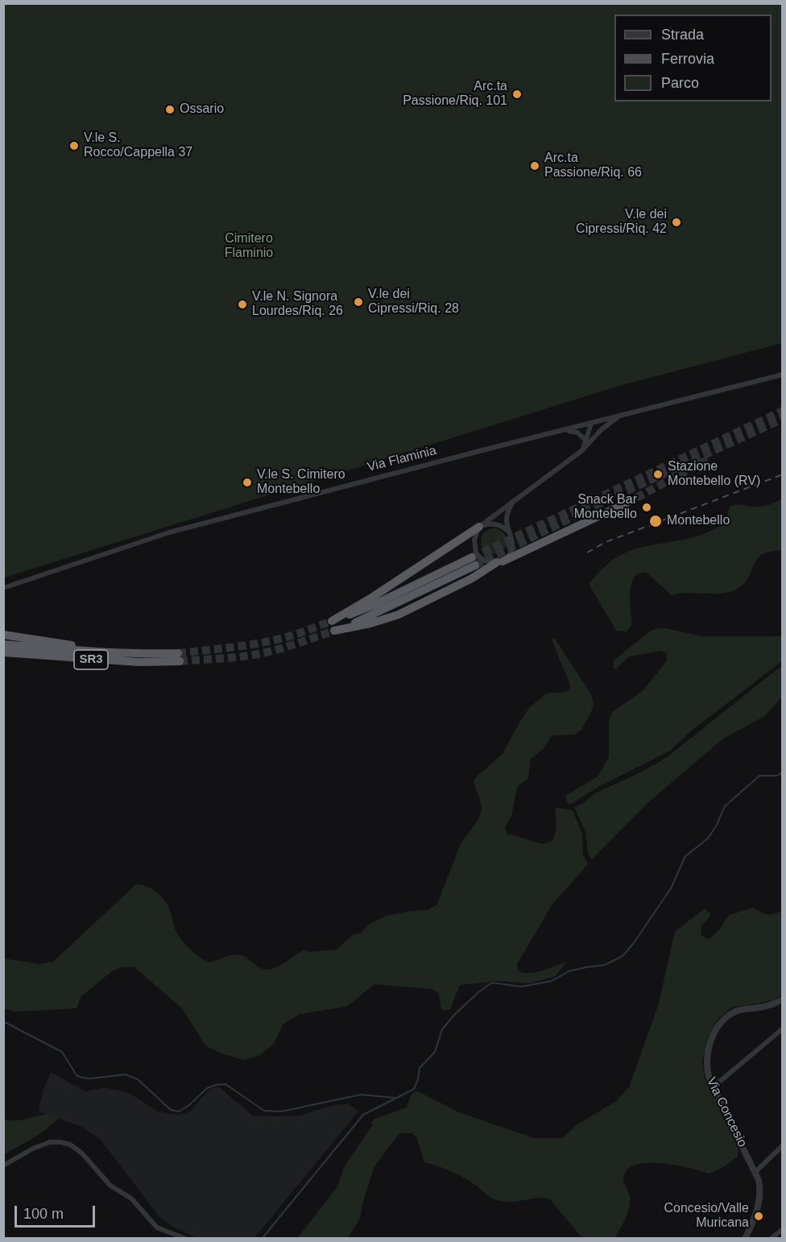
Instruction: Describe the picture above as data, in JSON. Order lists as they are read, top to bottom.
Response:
{
  "streets": {
    "highway": ["SR3"],
    "street": ["Via Flaminia", "Via Concesio"]
  },
  "parks": ["Cimitero Flaminio"],
  "places": [
    "Arc.ta Passione/Riq. 101",
    "Ossario",
    "V.le S. Rocco/Cappella 37",
    "Arc.ta Passione/Riq. 66",
    "V.le dei Cipressi/Riq. 42",
    "V.le dei Cipressi/Riq. 28",
    "V.le N. Signora Lourdes/Riq. 26",
    "Stazione Montebello (RV)",
    "V.le S. Cimitero Montebello",
    "Snack Bar Montebello",
    "Montebello",
    "Concesio/Valle Muricana"
  ],
  "legend": ["Strada", "Ferrovia", "Parco"],
  "scale_bar": "100 m"
}
